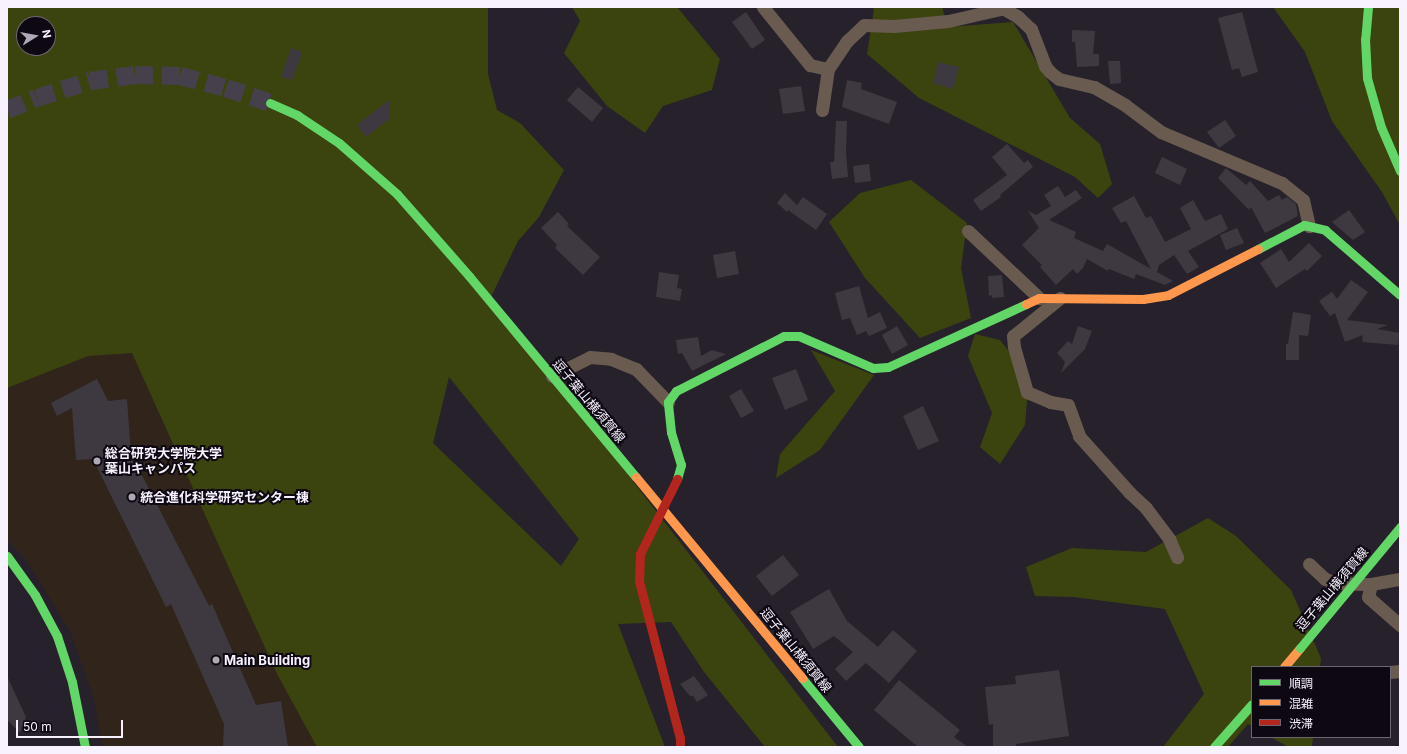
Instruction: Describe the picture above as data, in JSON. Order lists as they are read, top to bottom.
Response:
{
  "streets": {
    "street": ["逗子葉山横須賀線"]
  },
  "places": ["総合研究大学院大学 葉山キャンパス", "統合進化科学研究センター棟", "Main Building"],
  "legend": ["順調", "混雑", "渋滞"],
  "scale_bar": "50 m",
  "north": "right"
}
